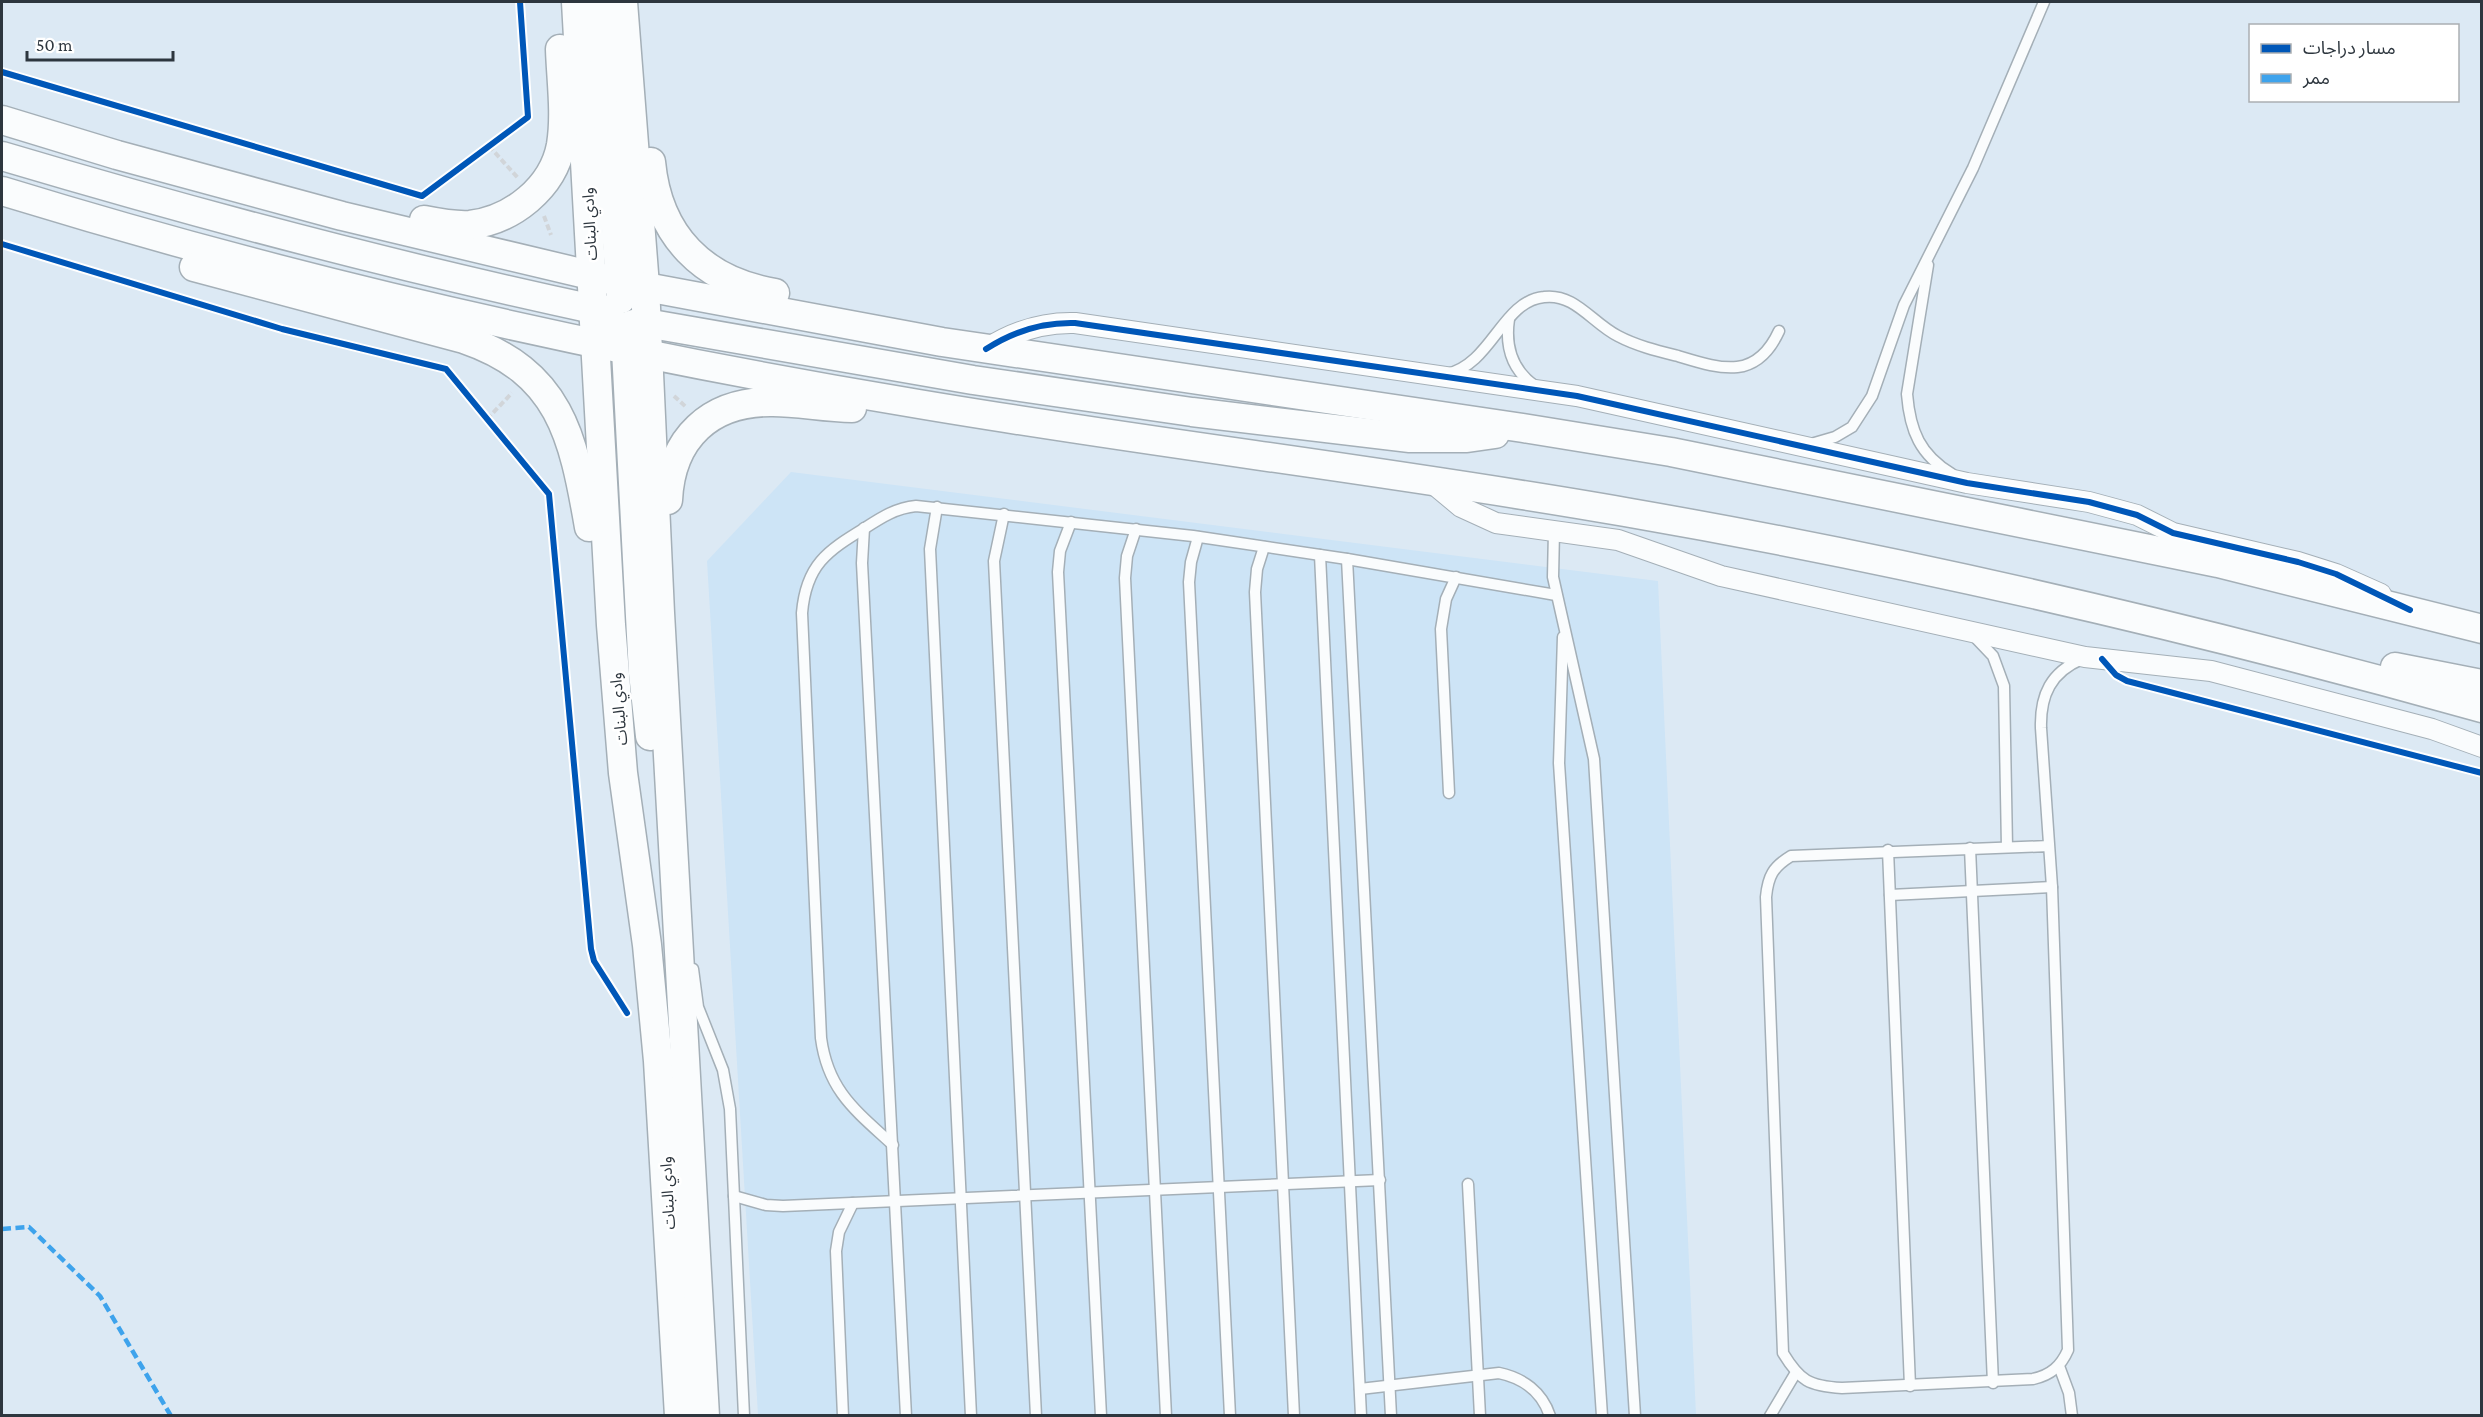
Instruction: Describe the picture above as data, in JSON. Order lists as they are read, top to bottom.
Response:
{
  "streets": {
    "main road": ["وادي البنات"]
  },
  "legend": ["مسار دراجات", "ممر"],
  "scale_bar": "50 m"
}
